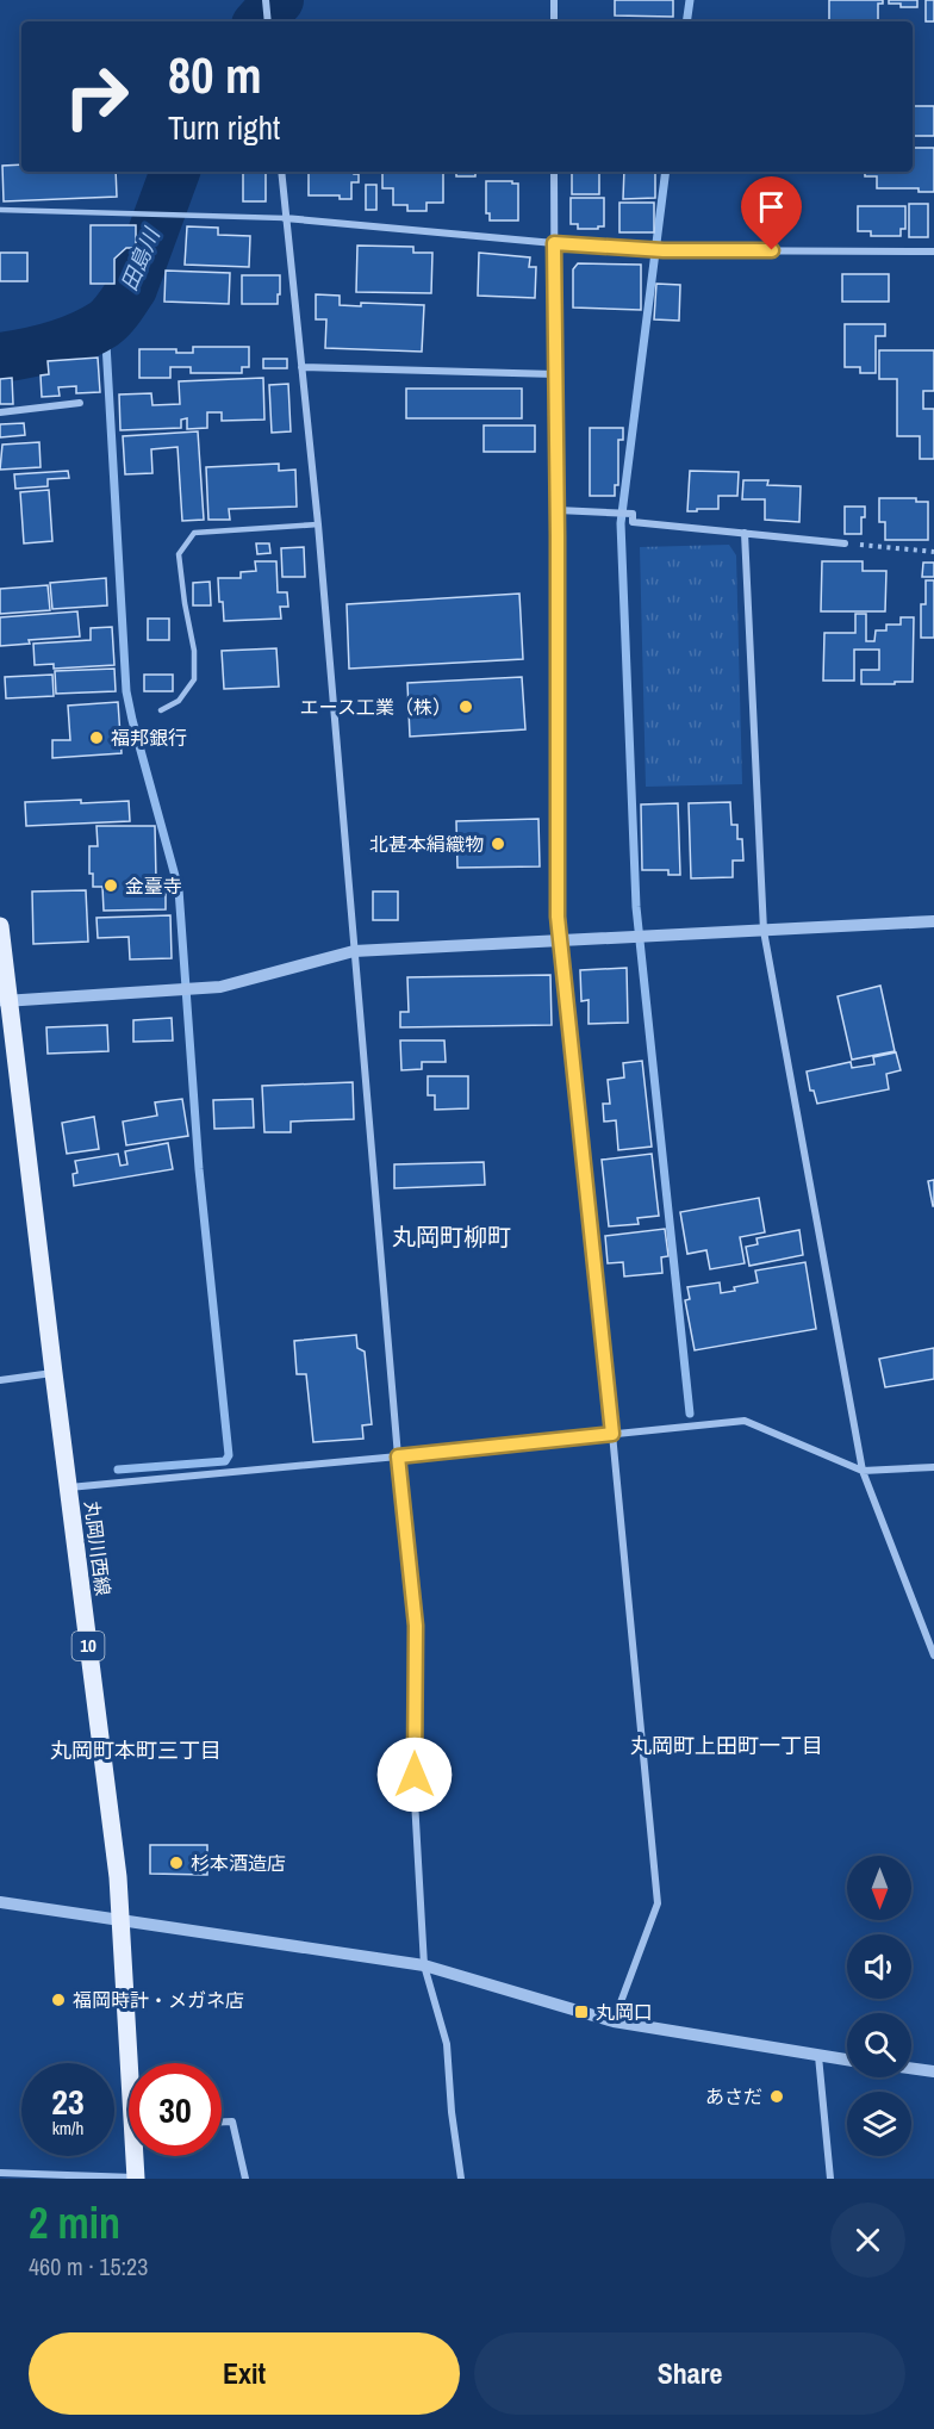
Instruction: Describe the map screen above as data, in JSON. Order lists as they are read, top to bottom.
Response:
{
  "streets": {
    "main road": ["丸岡川西線", "10"]
  },
  "districts": ["丸岡町柳町", "丸岡町上田町一丁目", "丸岡町本町三丁目"],
  "water": ["田島川"],
  "places": {
    "other": [
      "エース工業（株）",
      "福邦銀行",
      "北甚本絹織物",
      "金臺寺",
      "杉本酒造店",
      "福岡時計・メガネ店",
      "あさだ"
    ],
    "transit": ["丸岡口"]
  },
  "north": "bottom",
  "page": {
    "turn": ["80 m", "Turn right"],
    "speed": "23 km/h",
    "limit": "30",
    "heading": ["2 min", "460 m · 15:23"],
    "buttons": ["Exit", "Share"]
  }
}
